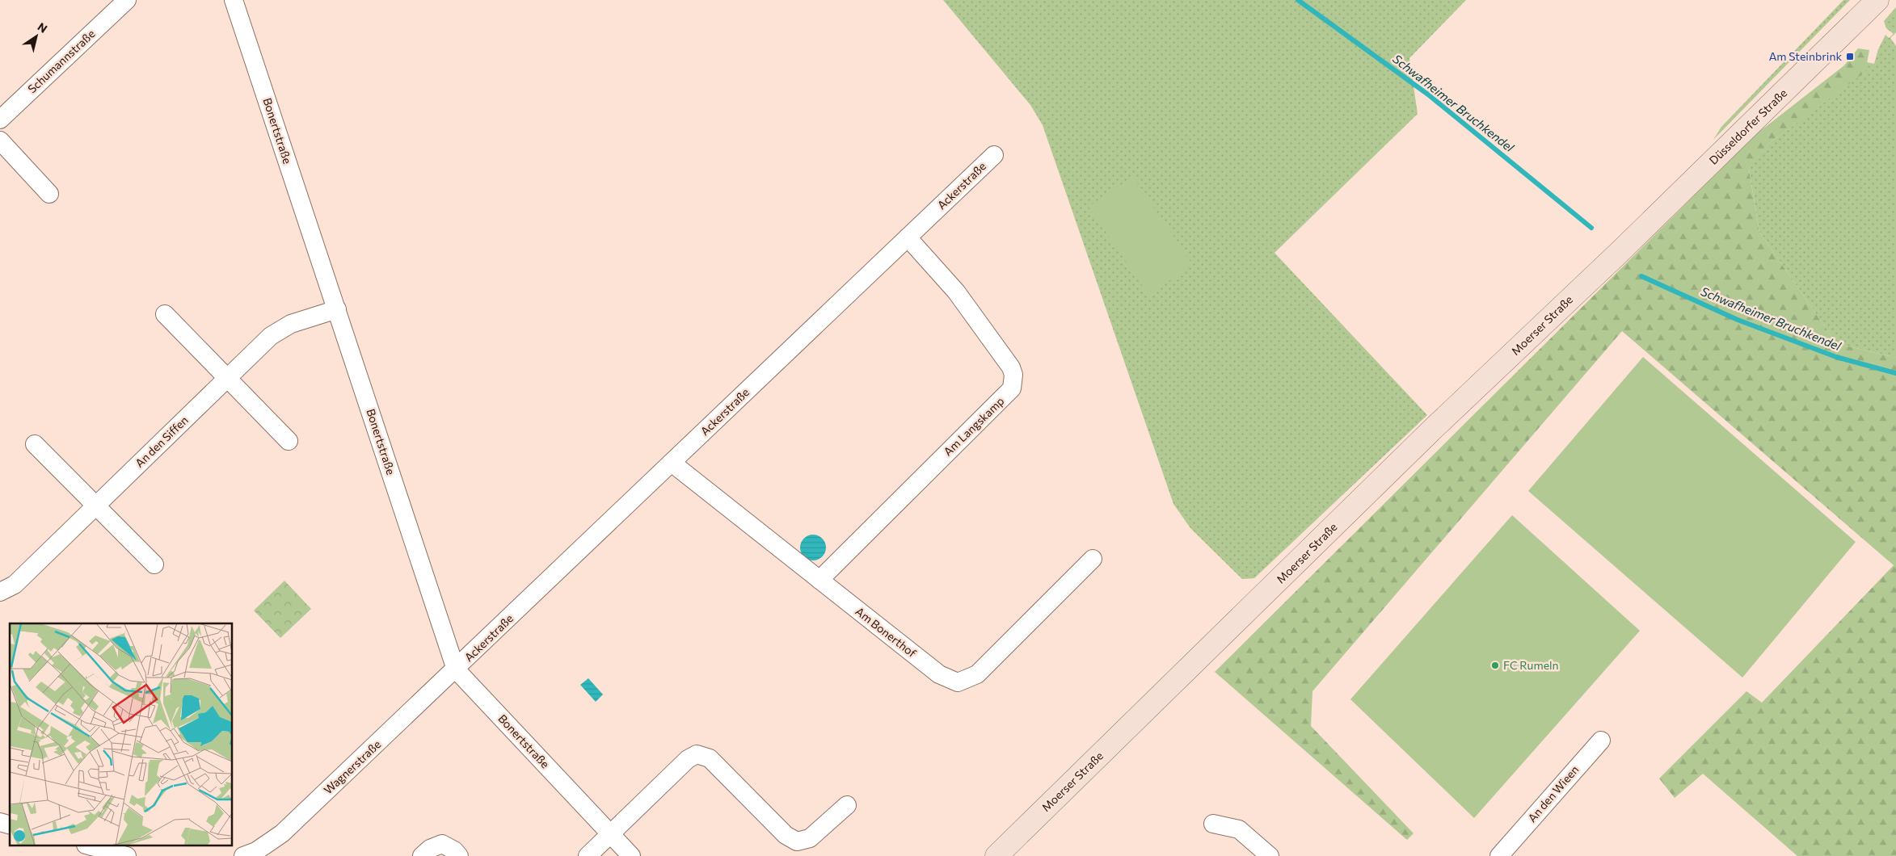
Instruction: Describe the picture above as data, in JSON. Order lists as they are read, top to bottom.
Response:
{
  "streets": {
    "main road": ["Düsseldorfer Straße", "Moerser Straße"],
    "street": [
      "Schumannstraße",
      "Bonertstraße",
      "Ackerstraße",
      "Am Langskamp",
      "An den Siffen",
      "Am Bonerthof",
      "Wagnerstraße",
      "An den Wieen"
    ]
  },
  "crossings": [
    ["Düsseldorfer Straße", "Moerser Straße"],
    ["Bonertstraße", "Ackerstraße"],
    ["Bonertstraße", "An den Siffen"],
    ["Bonertstraße", "Wagnerstraße"],
    ["Ackerstraße", "Am Langskamp"],
    ["Ackerstraße", "Am Bonerthof"],
    ["Ackerstraße", "Wagnerstraße"],
    ["Am Langskamp", "Am Bonerthof"]
  ],
  "water": ["Schwafheimer Bruchkendel"],
  "places": {
    "transit": ["Am Steinbrink"],
    "other": ["FC Rumeln"]
  },
  "north": "top right"
}
